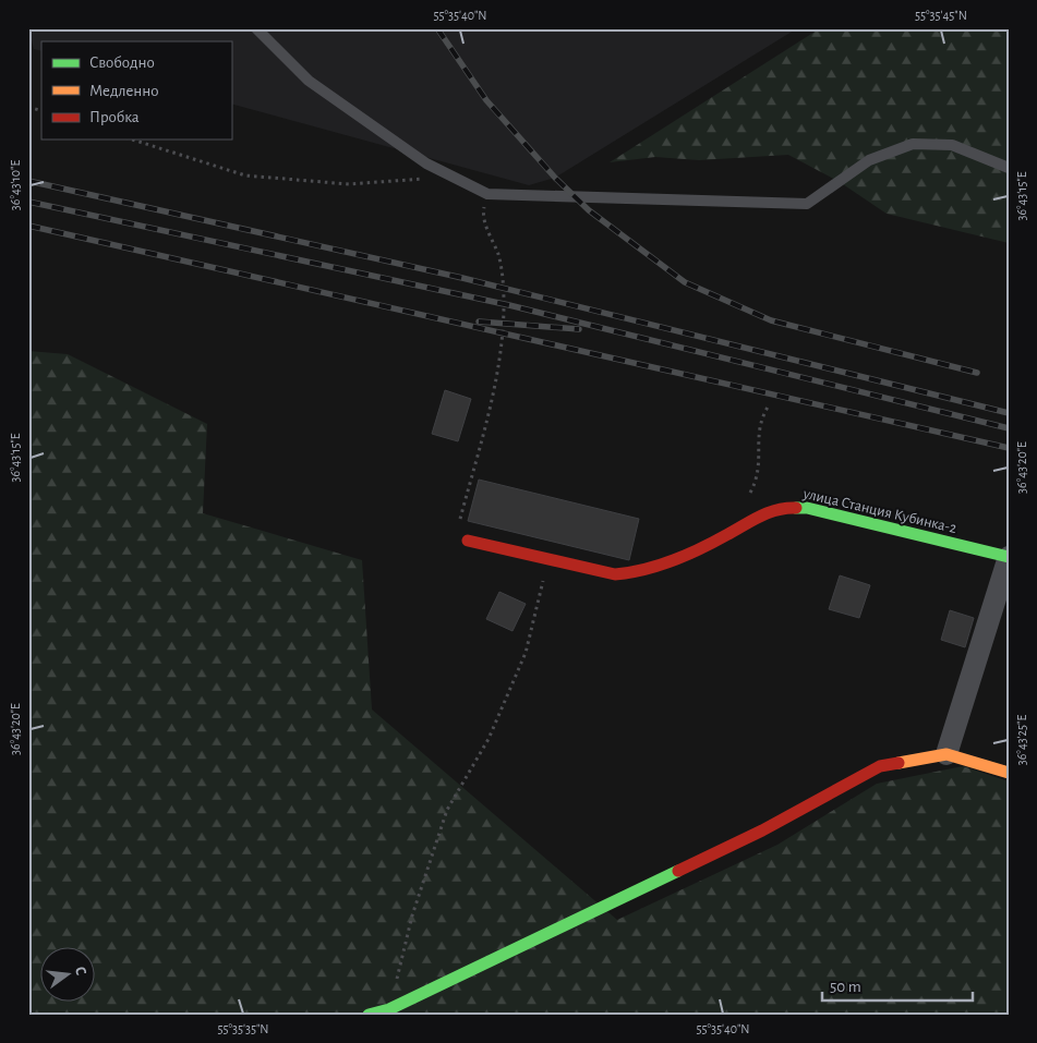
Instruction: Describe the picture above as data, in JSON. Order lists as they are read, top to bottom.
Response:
{
  "streets": {
    "street": ["улица Станция Кубинка-2"]
  },
  "legend": ["Свободно", "Медленно", "Пробка"],
  "scale_bar": "50 m",
  "north": "right",
  "coordinates": [
    "55°35'40\"N",
    "55°35'45\"N",
    "36°43'10\"E",
    "36°43'15\"E",
    "36°43'20\"E",
    "36°43'25\"E",
    "55°35'35\"N"
  ]
}
